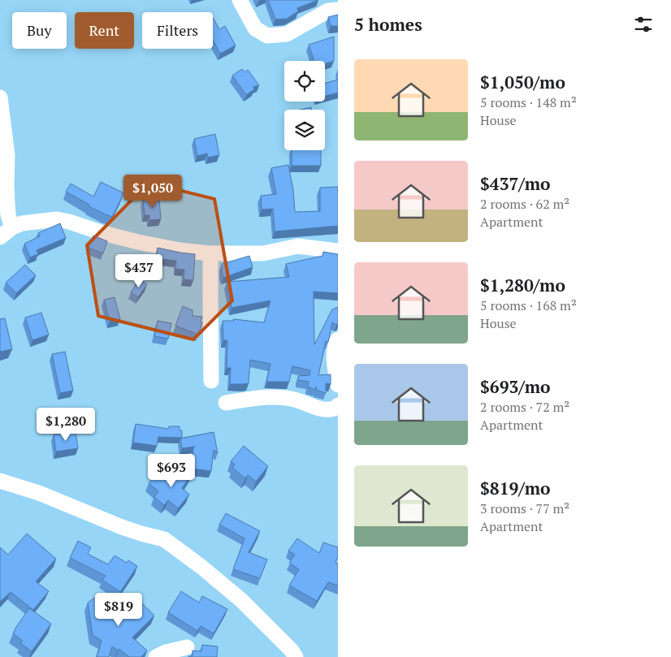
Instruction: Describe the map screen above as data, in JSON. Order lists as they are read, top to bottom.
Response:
{
  "page": {
    "heading": "5 homes",
    "chip": ["Buy", "Rent", "Filters"],
    "list": [
      {
        "name": "$1,050/mo",
        "note": "5 rooms · 148 m² · House"
      },
      {
        "name": "$437/mo",
        "note": "2 rooms · 62 m² · Apartment"
      },
      {
        "name": "$1,280/mo",
        "note": "5 rooms · 168 m² · House"
      },
      {
        "name": "$693/mo",
        "note": "2 rooms · 72 m² · Apartment"
      },
      {
        "name": "$819/mo",
        "note": "3 rooms · 77 m² · Apartment"
      }
    ],
    "price": [
      "$1,050",
      "$437",
      "$1,280",
      "$693",
      "$819"
    ]
  }
}
